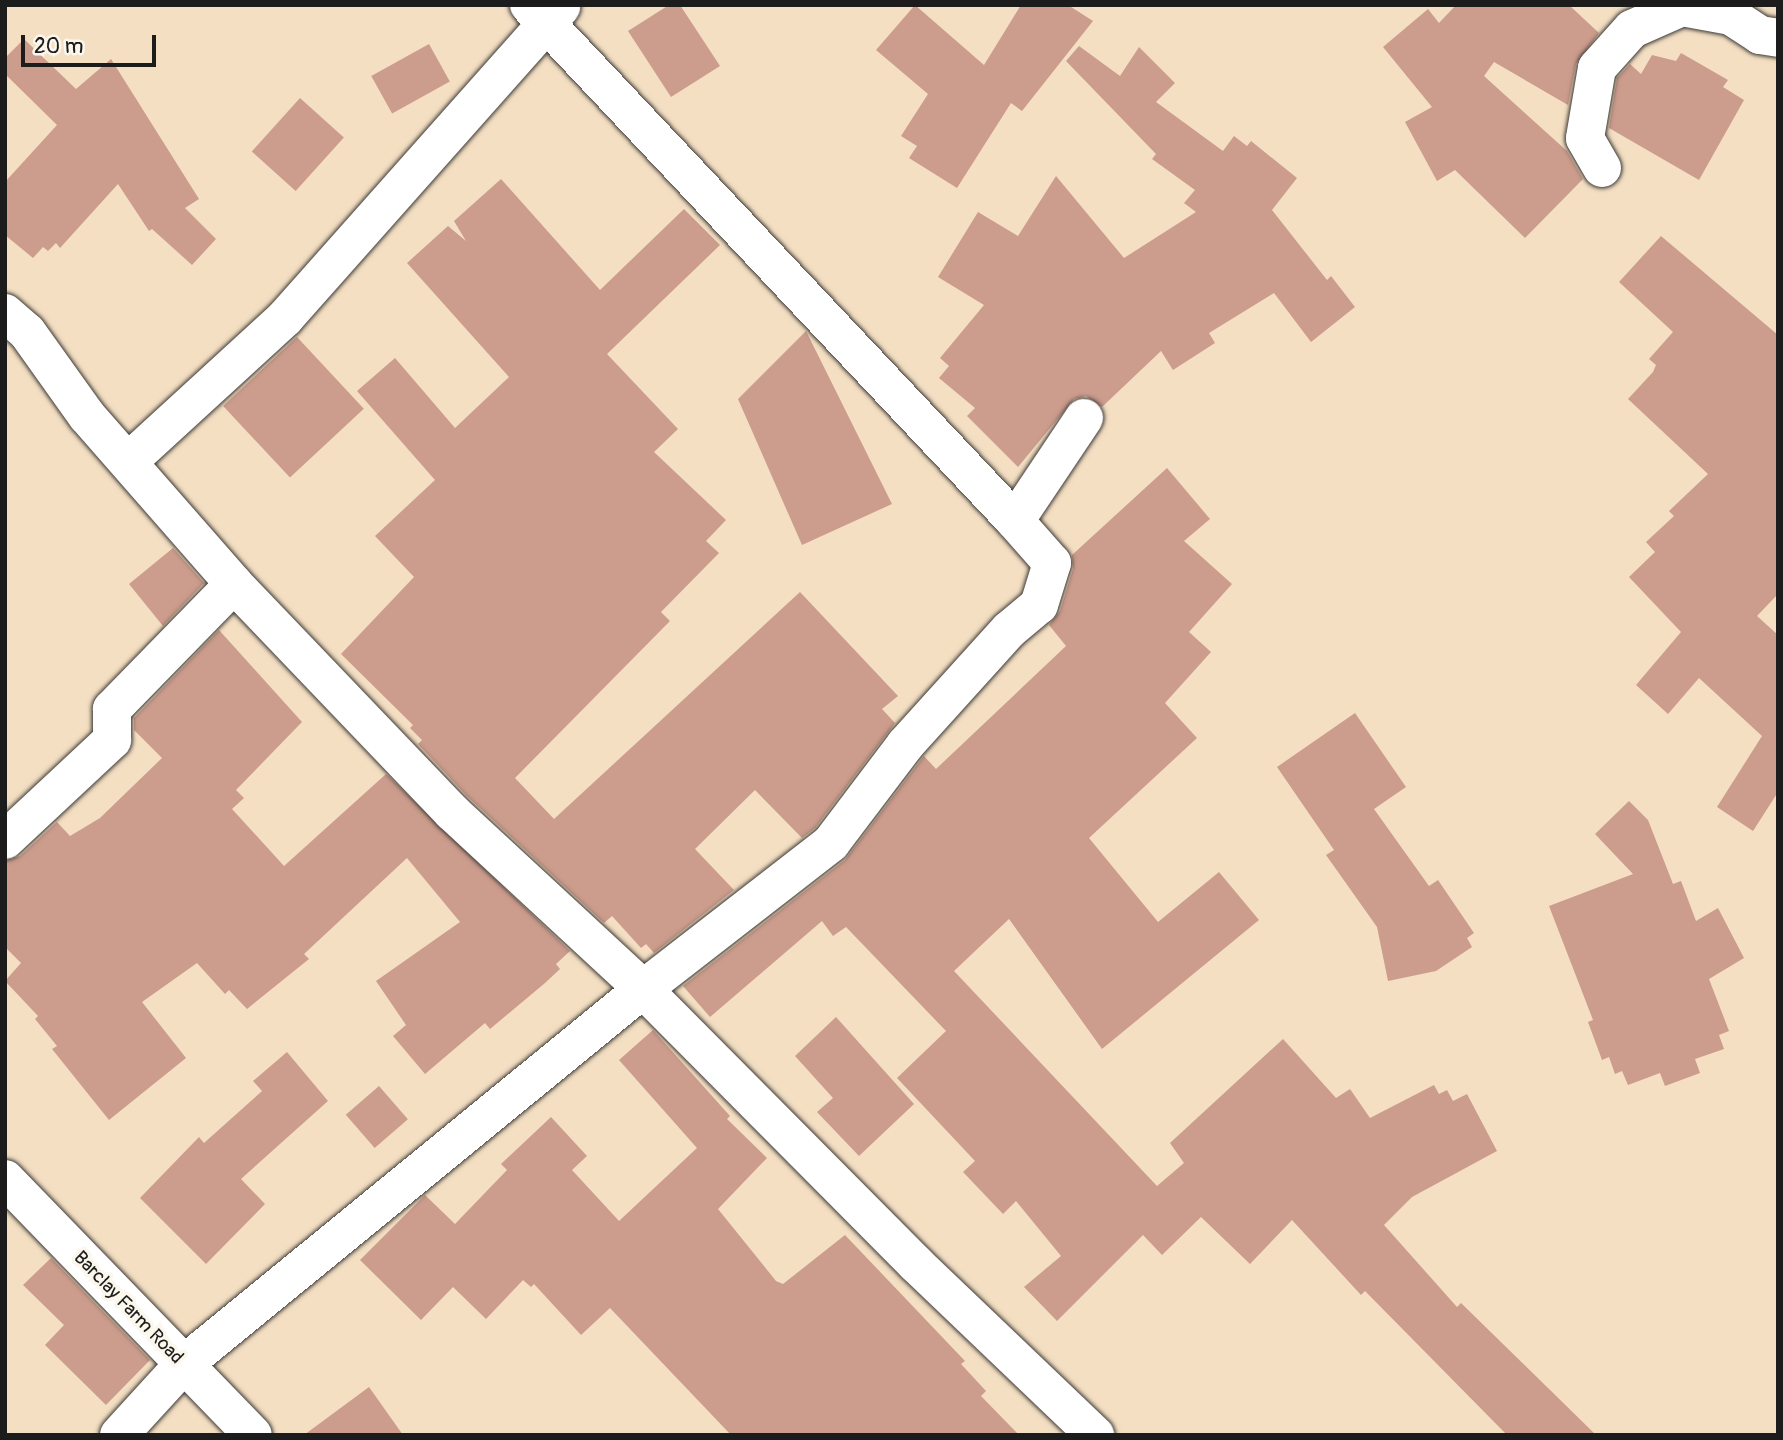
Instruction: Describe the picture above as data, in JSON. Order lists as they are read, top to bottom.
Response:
{
  "streets": {
    "street": ["Barclay Farm Road"]
  },
  "scale_bar": "20 m"
}
